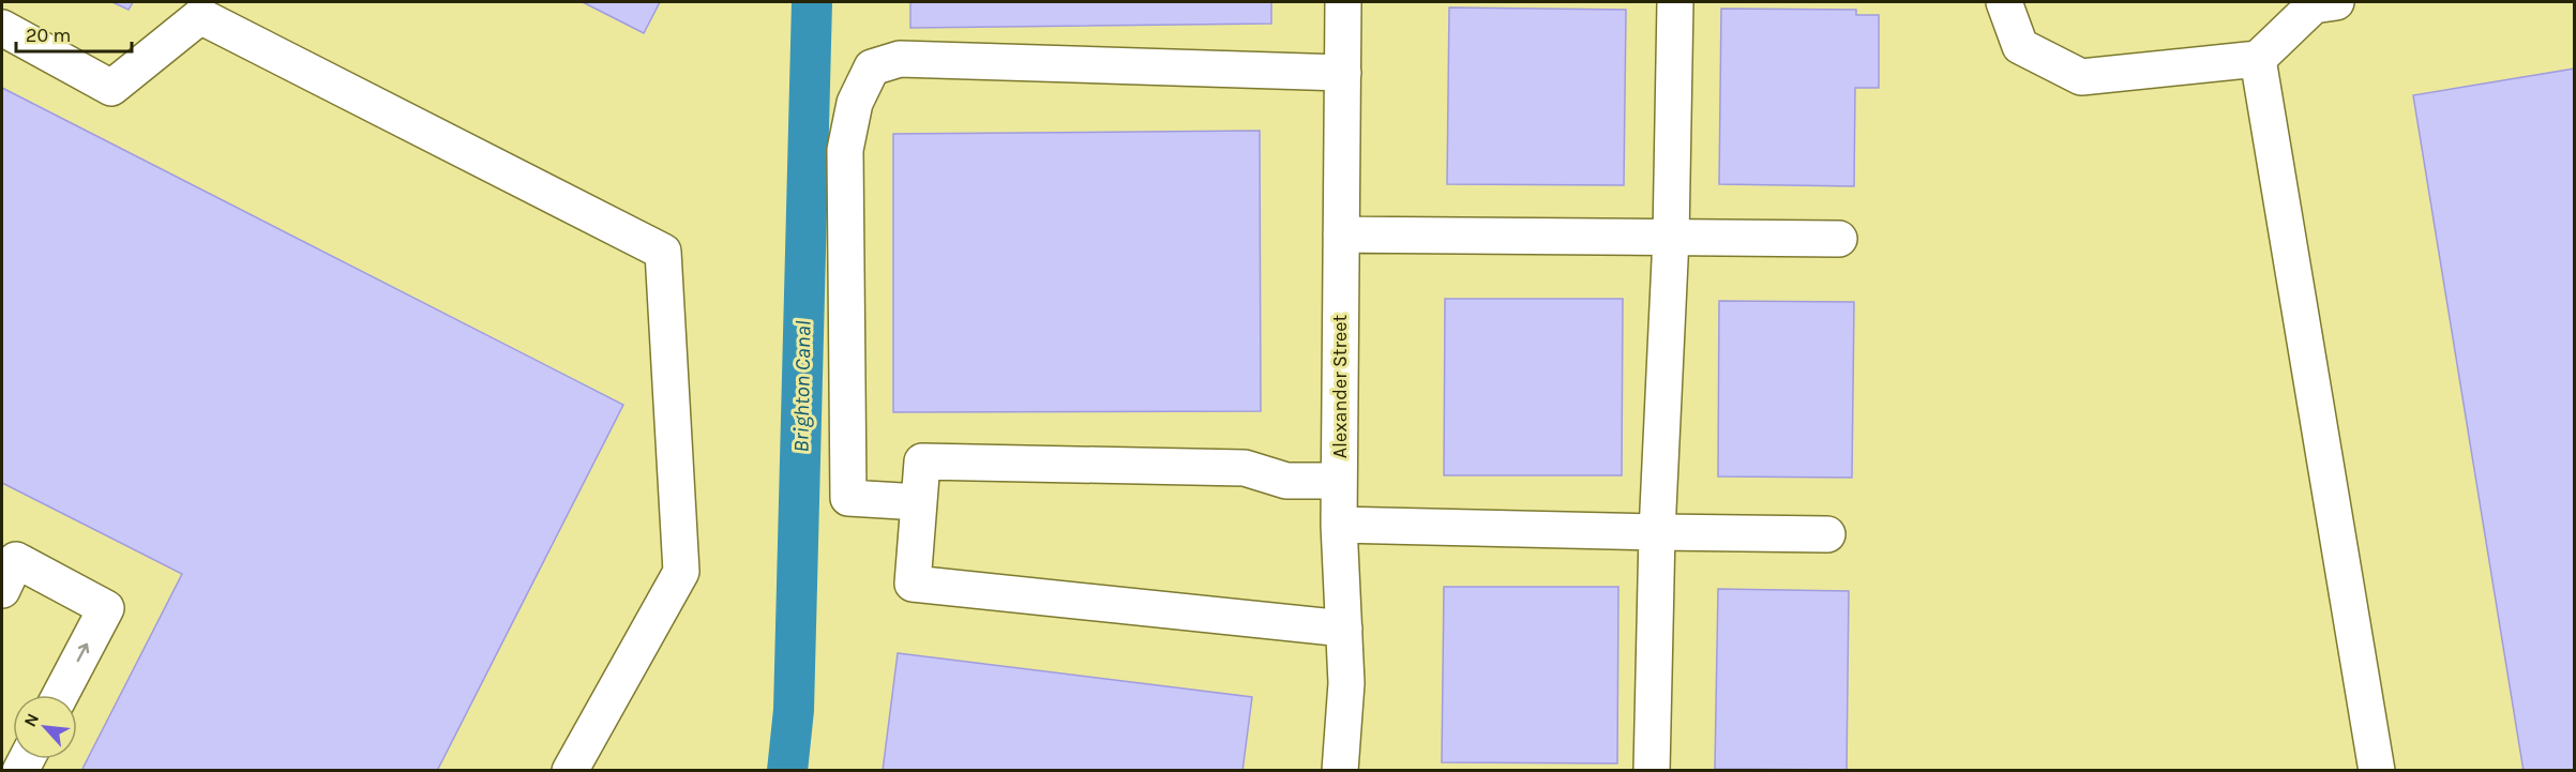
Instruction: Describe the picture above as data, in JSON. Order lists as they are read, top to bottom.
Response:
{
  "streets": {
    "street": ["Alexander Street"]
  },
  "water": ["Brighton Canal"],
  "scale_bar": "20 m",
  "north": "top left"
}
